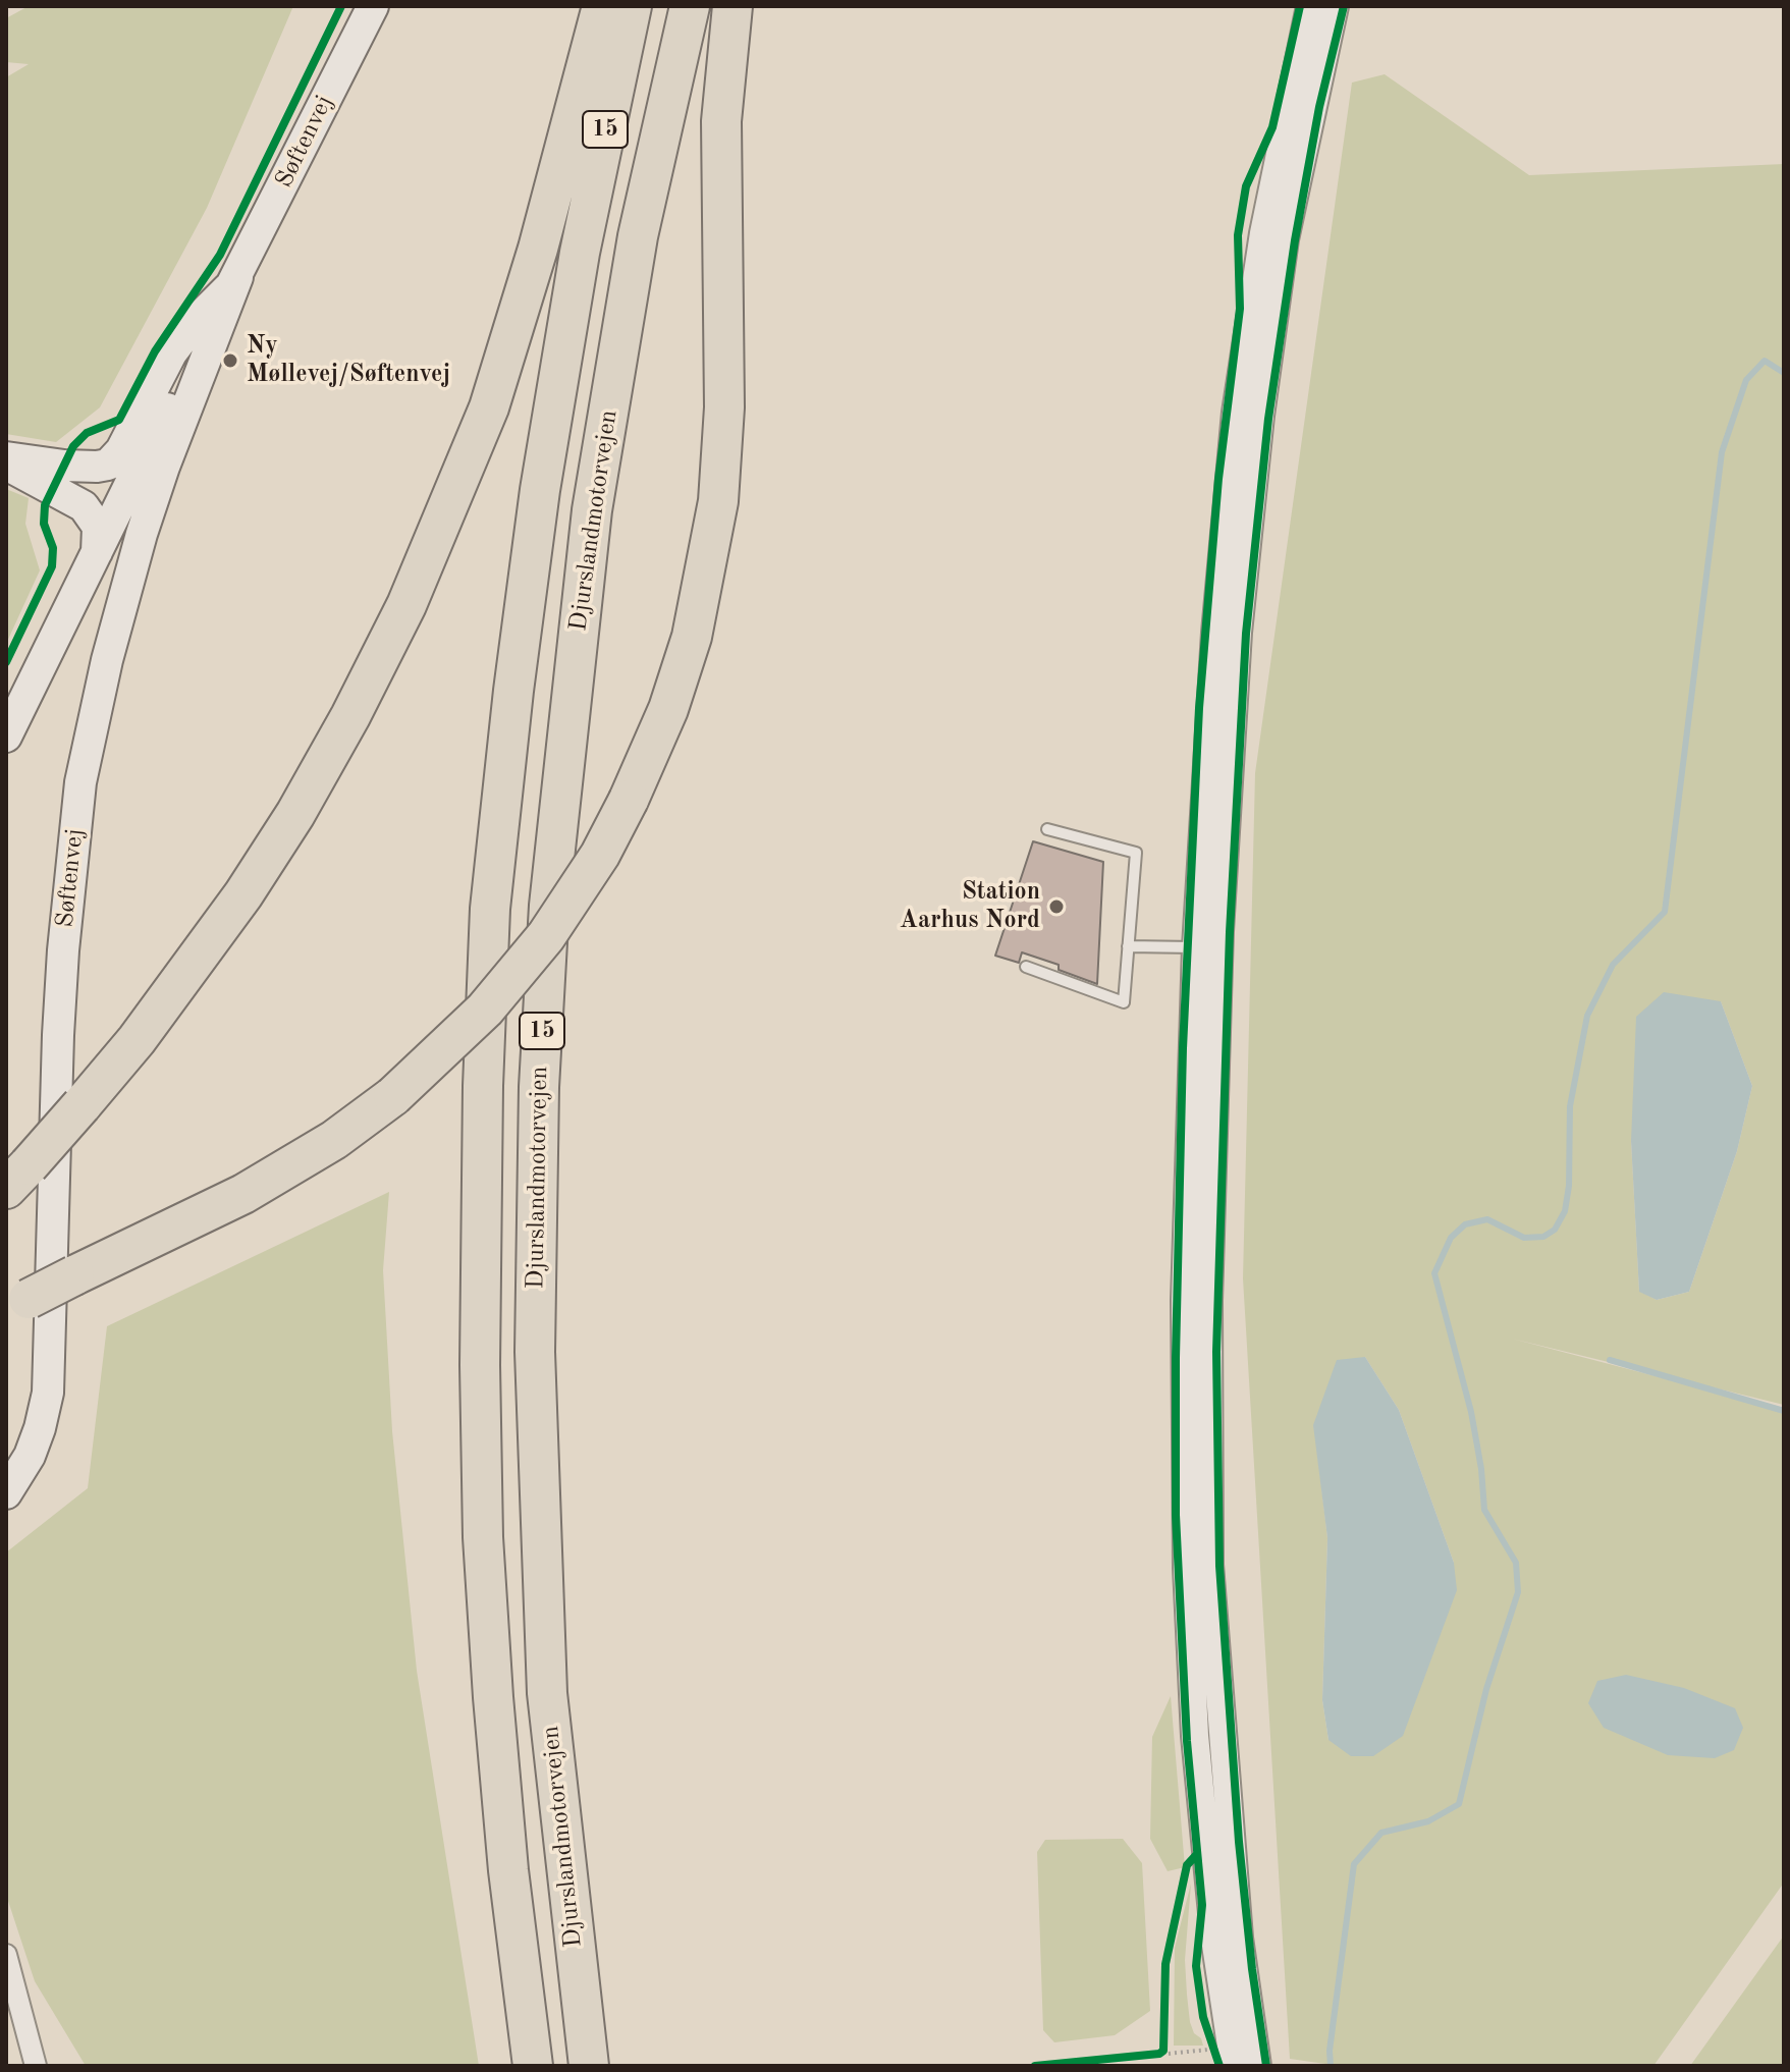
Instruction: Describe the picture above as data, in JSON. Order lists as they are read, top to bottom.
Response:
{
  "streets": {
    "highway": ["15", "Djurslandmotorvejen"],
    "main road": ["Søftenvej"]
  },
  "places": ["Ny Møllevej/Søftenvej", "Station Aarhus Nord"]
}
